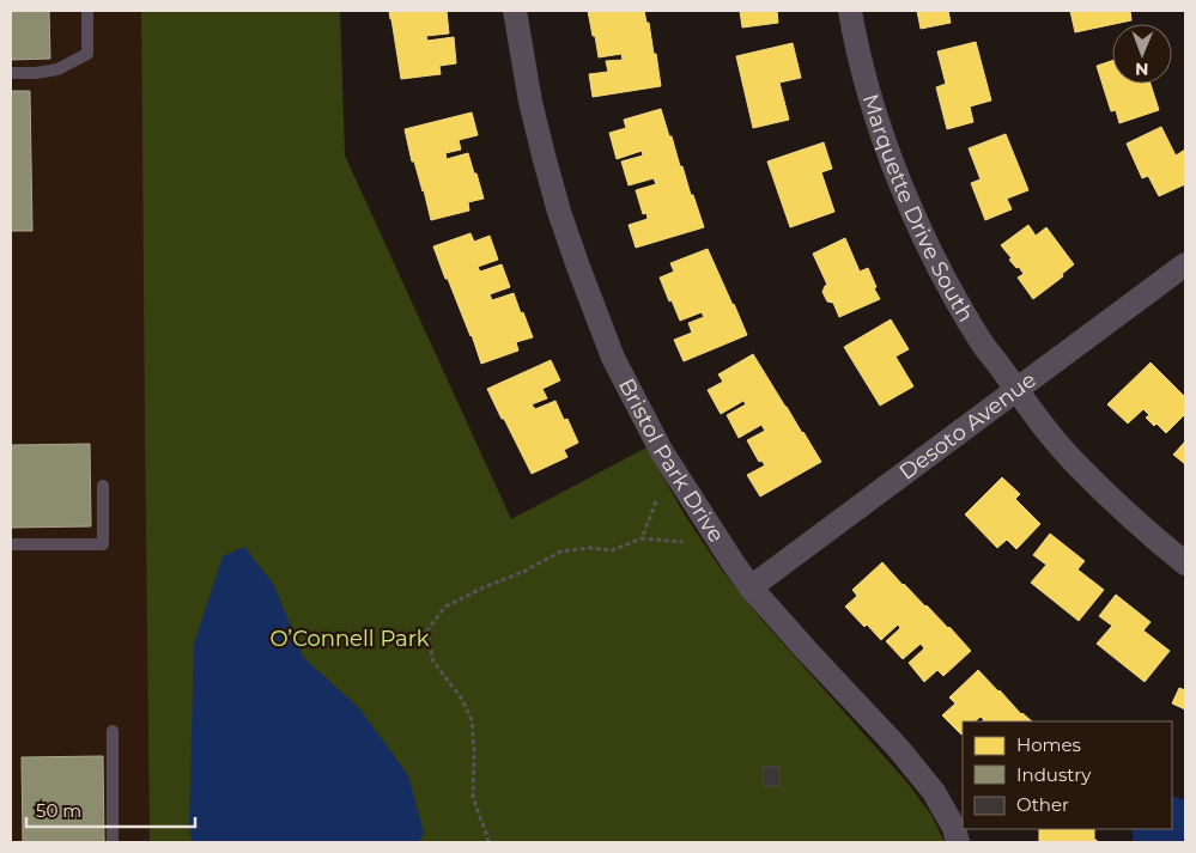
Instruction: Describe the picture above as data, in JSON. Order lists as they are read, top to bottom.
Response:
{
  "streets": {
    "street": ["Marquette Drive South", "Desoto Avenue", "Bristol Park Drive"]
  },
  "crossings": [
    ["Marquette Drive South", "Desoto Avenue"],
    ["Desoto Avenue", "Bristol Park Drive"]
  ],
  "parks": ["O’Connell Park"],
  "legend": ["Homes", "Industry", "Other"],
  "scale_bar": "50 m",
  "north": "bottom"
}
